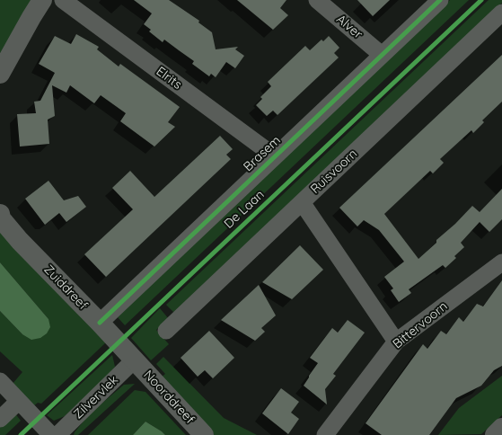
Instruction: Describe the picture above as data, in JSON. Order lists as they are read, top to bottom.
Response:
{
  "streets": {
    "street": [
      "Alver",
      "Elrits",
      "Brasem",
      "Ruisvoorn",
      "Zuiddreef",
      "Bittervoorn",
      "Zilvervlek",
      "Noorddreef"
    ],
    "cycle path": ["De Laan"]
  },
  "crossings": [
    ["Alver", "Brasem"],
    ["Elrits", "Brasem"],
    ["Brasem", "Zuiddreef"],
    ["Zuiddreef", "Zilvervlek"],
    ["Zuiddreef", "Noorddreef"],
    ["Zilvervlek", "Noorddreef"]
  ]
}
